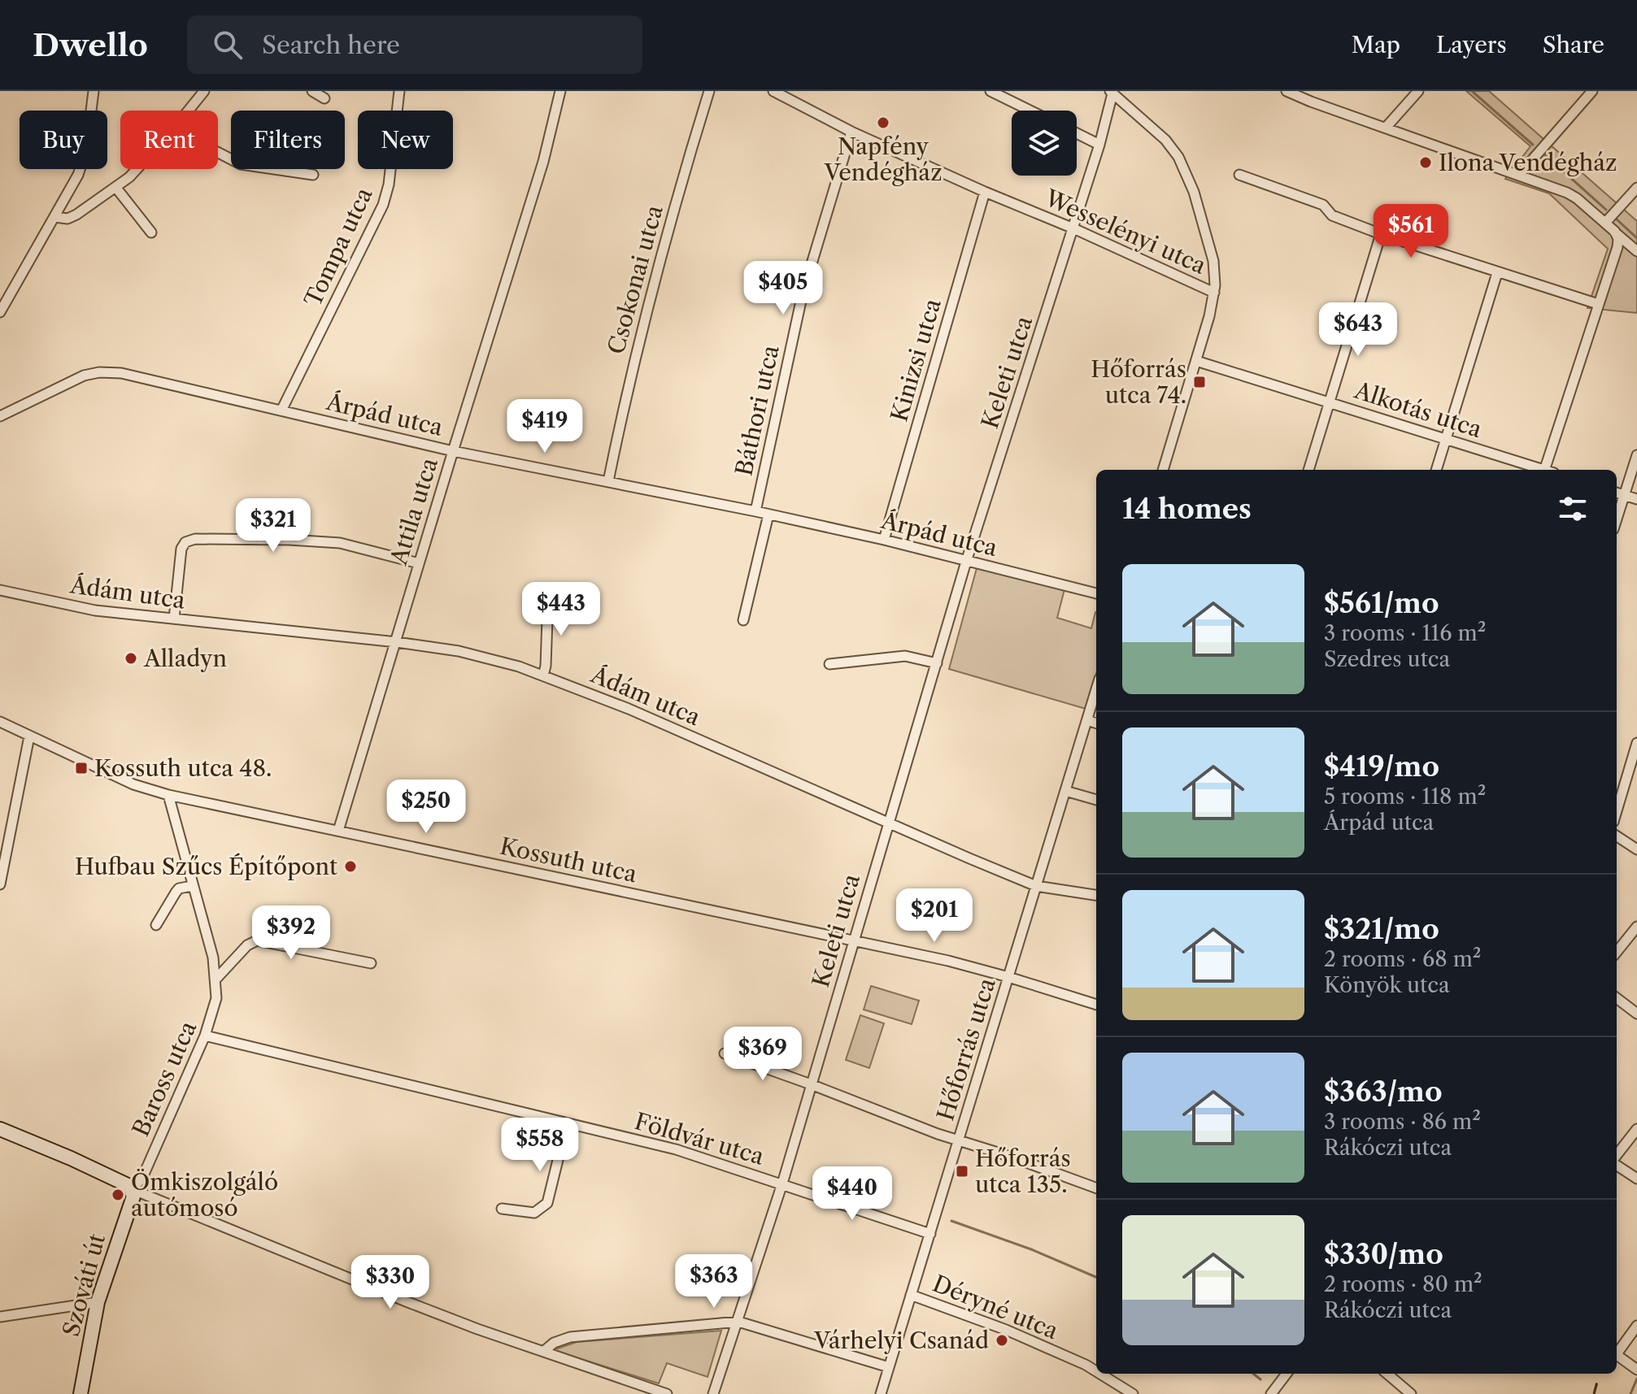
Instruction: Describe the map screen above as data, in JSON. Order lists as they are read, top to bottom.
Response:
{
  "streets": {
    "main road": ["Szováti út"],
    "street": [
      "Wesselényi utca",
      "Tompa utca",
      "Csokonai utca",
      "Kinizsi utca",
      "Keleti utca",
      "Alkotás utca",
      "Báthori utca",
      "Árpád utca",
      "Attila utca",
      "Ádám utca",
      "Kossuth utca",
      "Hőforrás utca",
      "Baross utca",
      "Földvár utca",
      "Déryné utca"
    ]
  },
  "crossings": [
    ["Wesselényi utca", "Kinizsi utca"],
    ["Wesselényi utca", "Keleti utca"],
    ["Wesselényi utca", "Báthori utca"],
    ["Tompa utca", "Árpád utca"],
    ["Csokonai utca", "Árpád utca"],
    ["Kinizsi utca", "Árpád utca"],
    ["Keleti utca", "Árpád utca"],
    ["Keleti utca", "Ádám utca"],
    ["Keleti utca", "Kossuth utca"],
    ["Keleti utca", "Földvár utca"],
    ["Báthori utca", "Árpád utca"],
    ["Árpád utca", "Attila utca"],
    ["Attila utca", "Ádám utca"],
    ["Attila utca", "Kossuth utca"],
    ["Ádám utca", "Hőforrás utca"],
    ["Kossuth utca", "Hőforrás utca"],
    ["Kossuth utca", "Baross utca"],
    ["Hőforrás utca", "Földvár utca"],
    ["Hőforrás utca", "Déryné utca"],
    ["Baross utca", "Földvár utca"],
    ["Baross utca", "Szováti út"]
  ],
  "places": {
    "other": [
      "Napfény Vendégház",
      "Ilona Vendégház",
      "Alladyn",
      "Hufbau Szűcs Építőpont",
      "Ömkiszolgáló autómosó",
      "Várhelyi Csanád"
    ],
    "transit": ["Hőforrás utca 74.", "Kossuth utca 48.", "Hőforrás utca 135."]
  },
  "page": {
    "header": "Dwello",
    "search": "Search here",
    "nav": ["Map", "Layers", "Share"],
    "chip": [
      "Buy",
      "Rent",
      "Filters",
      "New"
    ],
    "price": [
      "$561",
      "$405",
      "$643",
      "$419",
      "$321",
      "$443",
      "$250",
      "$201",
      "$392",
      "$369",
      "$558",
      "$440",
      "$363",
      "$330"
    ],
    "heading": "14 homes",
    "list": [
      {
        "name": "$561/mo",
        "note": "3 rooms · 116 m² · Szedres utca"
      },
      {
        "name": "$419/mo",
        "note": "5 rooms · 118 m² · Árpád utca"
      },
      {
        "name": "$321/mo",
        "note": "2 rooms · 68 m² · Könyök utca"
      },
      {
        "name": "$363/mo",
        "note": "3 rooms · 86 m² · Rákóczi utca"
      },
      {
        "name": "$330/mo",
        "note": "2 rooms · 80 m² · Rákóczi utca"
      }
    ]
  }
}
